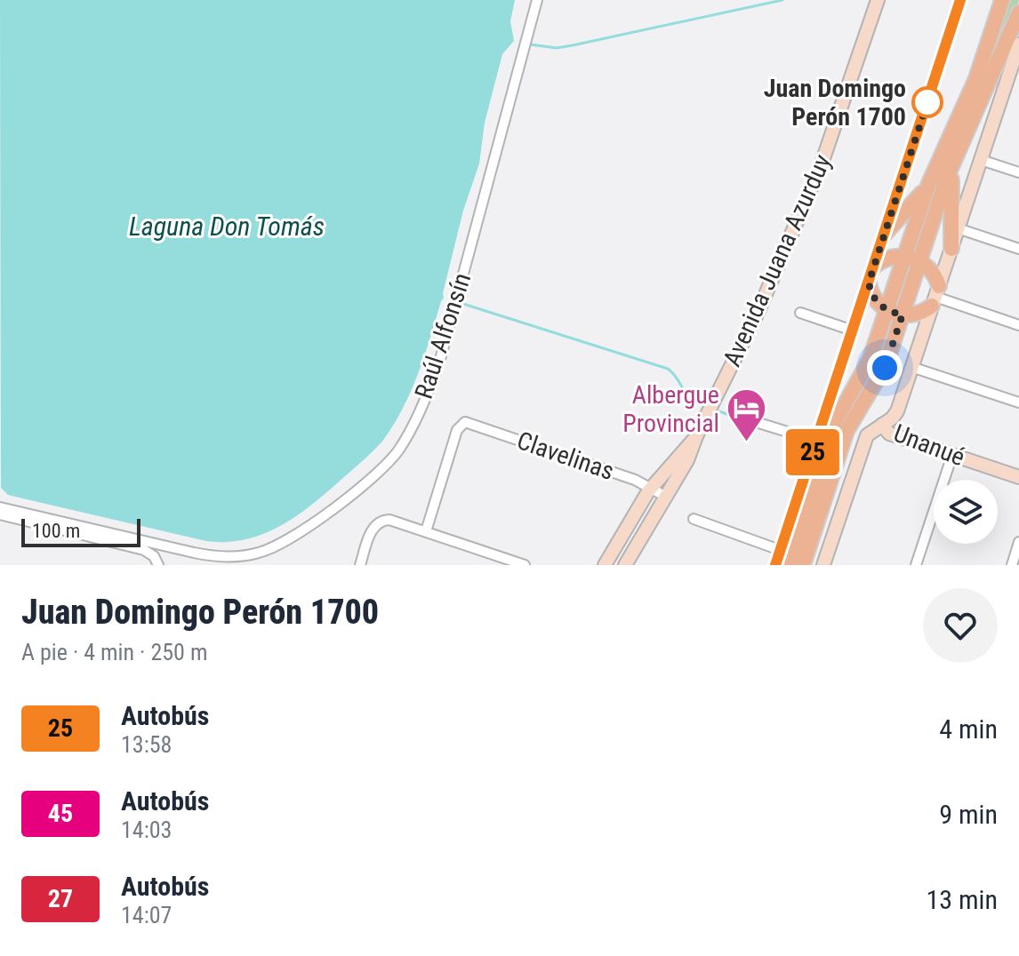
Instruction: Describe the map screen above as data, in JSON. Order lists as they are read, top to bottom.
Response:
{
  "streets": {
    "street": [
      "Avenida Juana Azurduy",
      "Raúl Alfonsín",
      "Unanué",
      "Clavelinas"
    ]
  },
  "crossings": [
    ["Avenida Juana Azurduy", "Clavelinas"]
  ],
  "water": ["Laguna Don Tomás"],
  "places": {
    "other": ["Juan Domingo Perón 1700"],
    "hotel": ["Albergue Provincial"]
  },
  "lines": ["bus line 25"],
  "scale_bar": "100 m",
  "page": {
    "on_map": "25",
    "scale": "100 m",
    "heading": ["Juan Domingo Perón 1700", "A pie · 4 min · 250 m"],
    "list": [
      {
        "mark": "25",
        "name": "Autobús",
        "note": "13:58",
        "value": "4 min"
      },
      {
        "mark": "45",
        "name": "Autobús",
        "note": "14:03",
        "value": "9 min"
      },
      {
        "mark": "27",
        "name": "Autobús",
        "note": "14:07",
        "value": "13 min"
      }
    ]
  }
}
